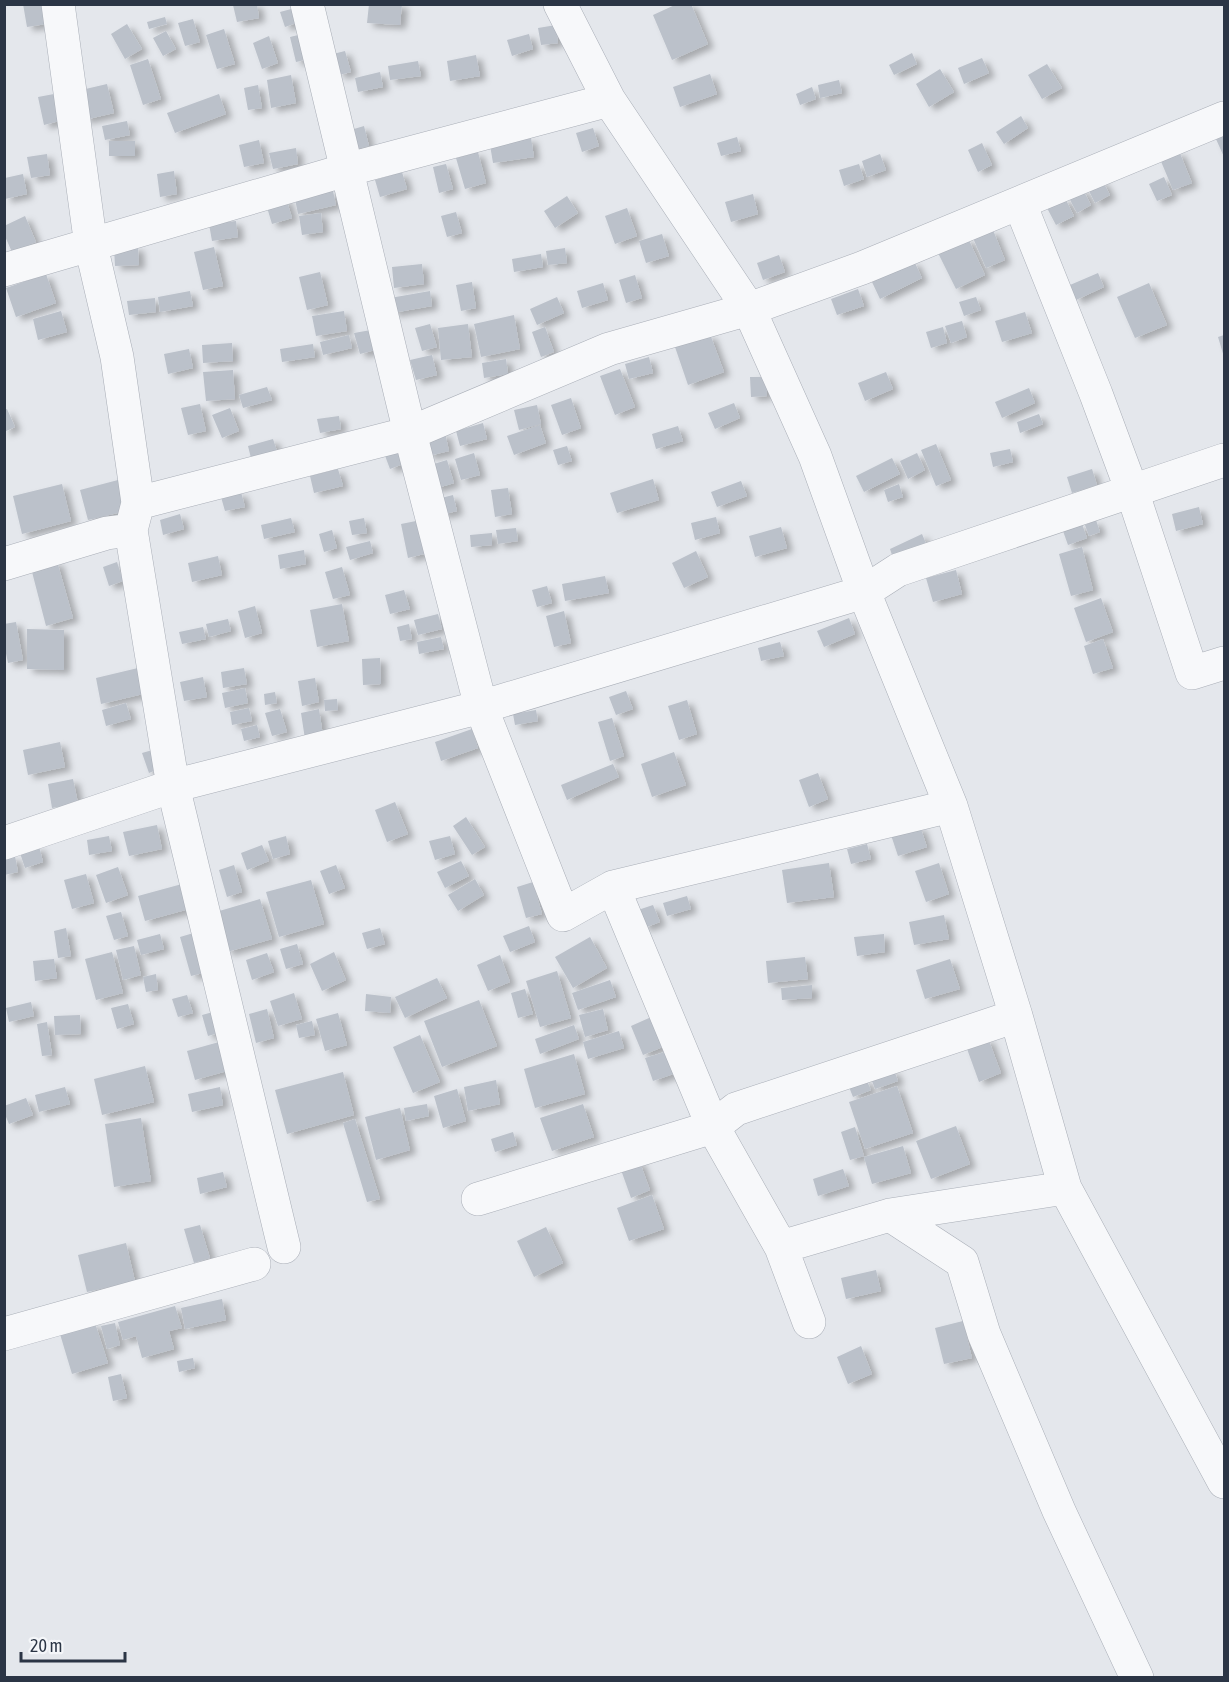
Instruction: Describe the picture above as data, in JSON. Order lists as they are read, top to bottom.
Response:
{
  "scale_bar": "20 m"
}
